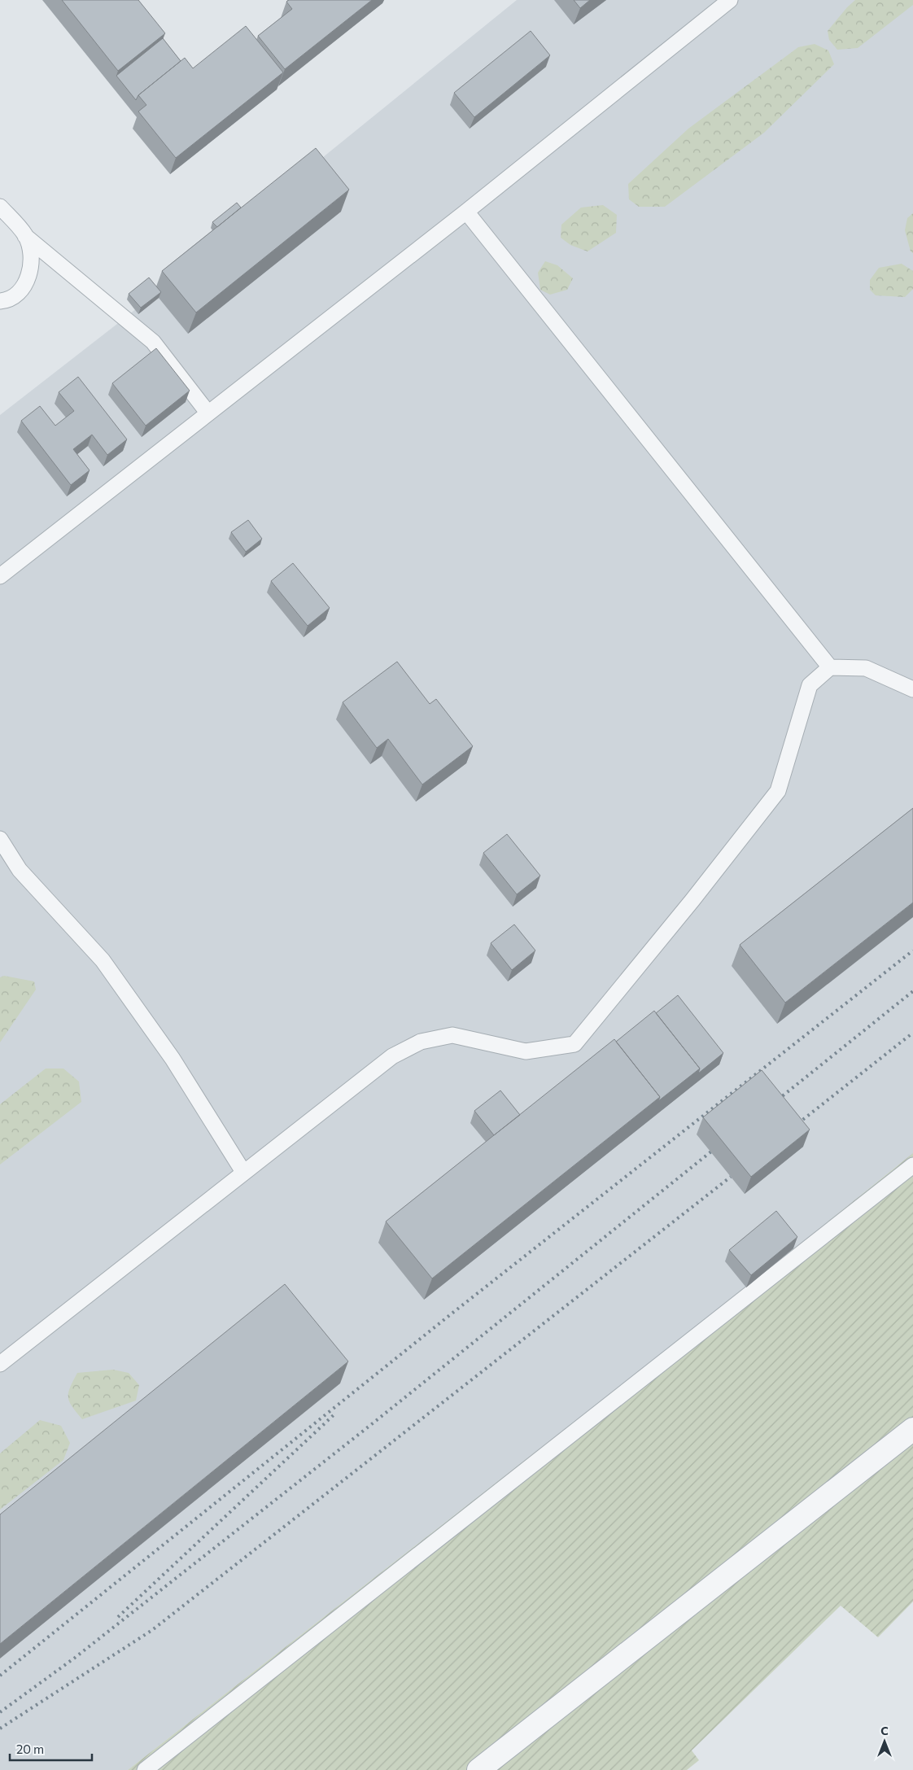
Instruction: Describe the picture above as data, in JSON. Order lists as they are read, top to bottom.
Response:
{
  "scale_bar": "20 m",
  "north": "top"
}
